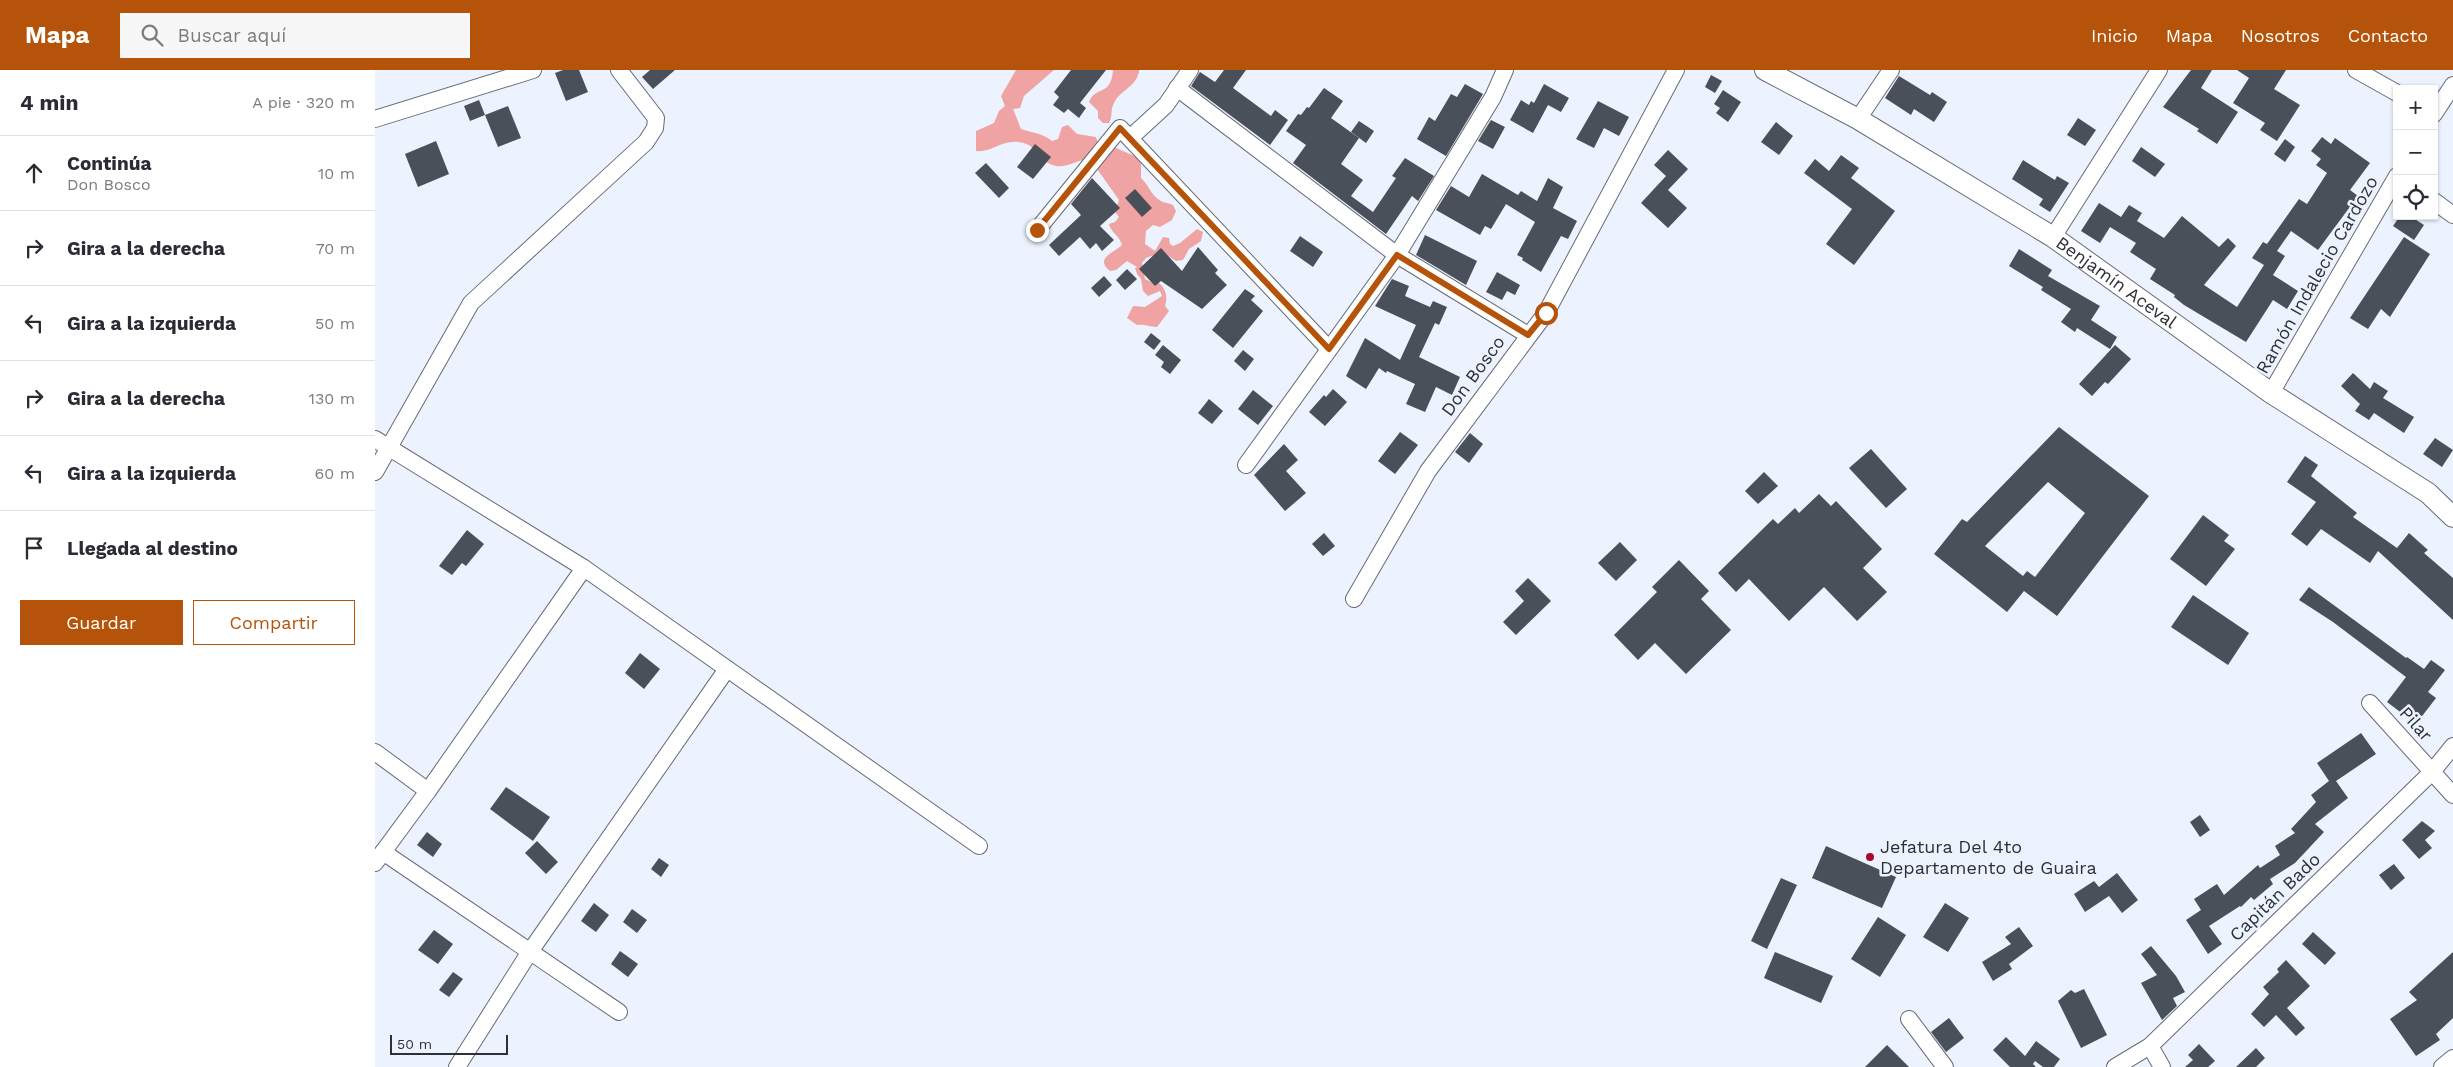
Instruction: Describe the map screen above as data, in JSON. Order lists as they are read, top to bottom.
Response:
{
  "streets": {
    "street": [
      "Ramón Indalecio Cardozo",
      "Benjamín Aceval",
      "Don Bosco",
      "Pilar",
      "Capitán Bado"
    ]
  },
  "crossings": [
    ["Ramón Indalecio Cardozo", "Benjamín Aceval"],
    ["Pilar", "Capitán Bado"]
  ],
  "places": ["Jefatura Del 4to Departamento de Guaira"],
  "scale_bar": "50 m",
  "page": {
    "header": "Mapa",
    "search": "Buscar aquí",
    "nav": [
      "Inicio",
      "Mapa",
      "Nosotros",
      "Contacto"
    ],
    "heading": ["4 min", "A pie · 320 m"],
    "map_buttons": ["+", "−"],
    "list": [
      ["Continúa", "Don Bosco", "10 m"],
      ["Gira a la derecha", "70 m"],
      ["Gira a la izquierda", "50 m"],
      ["Gira a la derecha", "130 m"],
      ["Gira a la izquierda", "60 m"],
      "Llegada al destino"
    ],
    "buttons": ["Guardar", "Compartir"],
    "scale": "50 m"
  }
}
